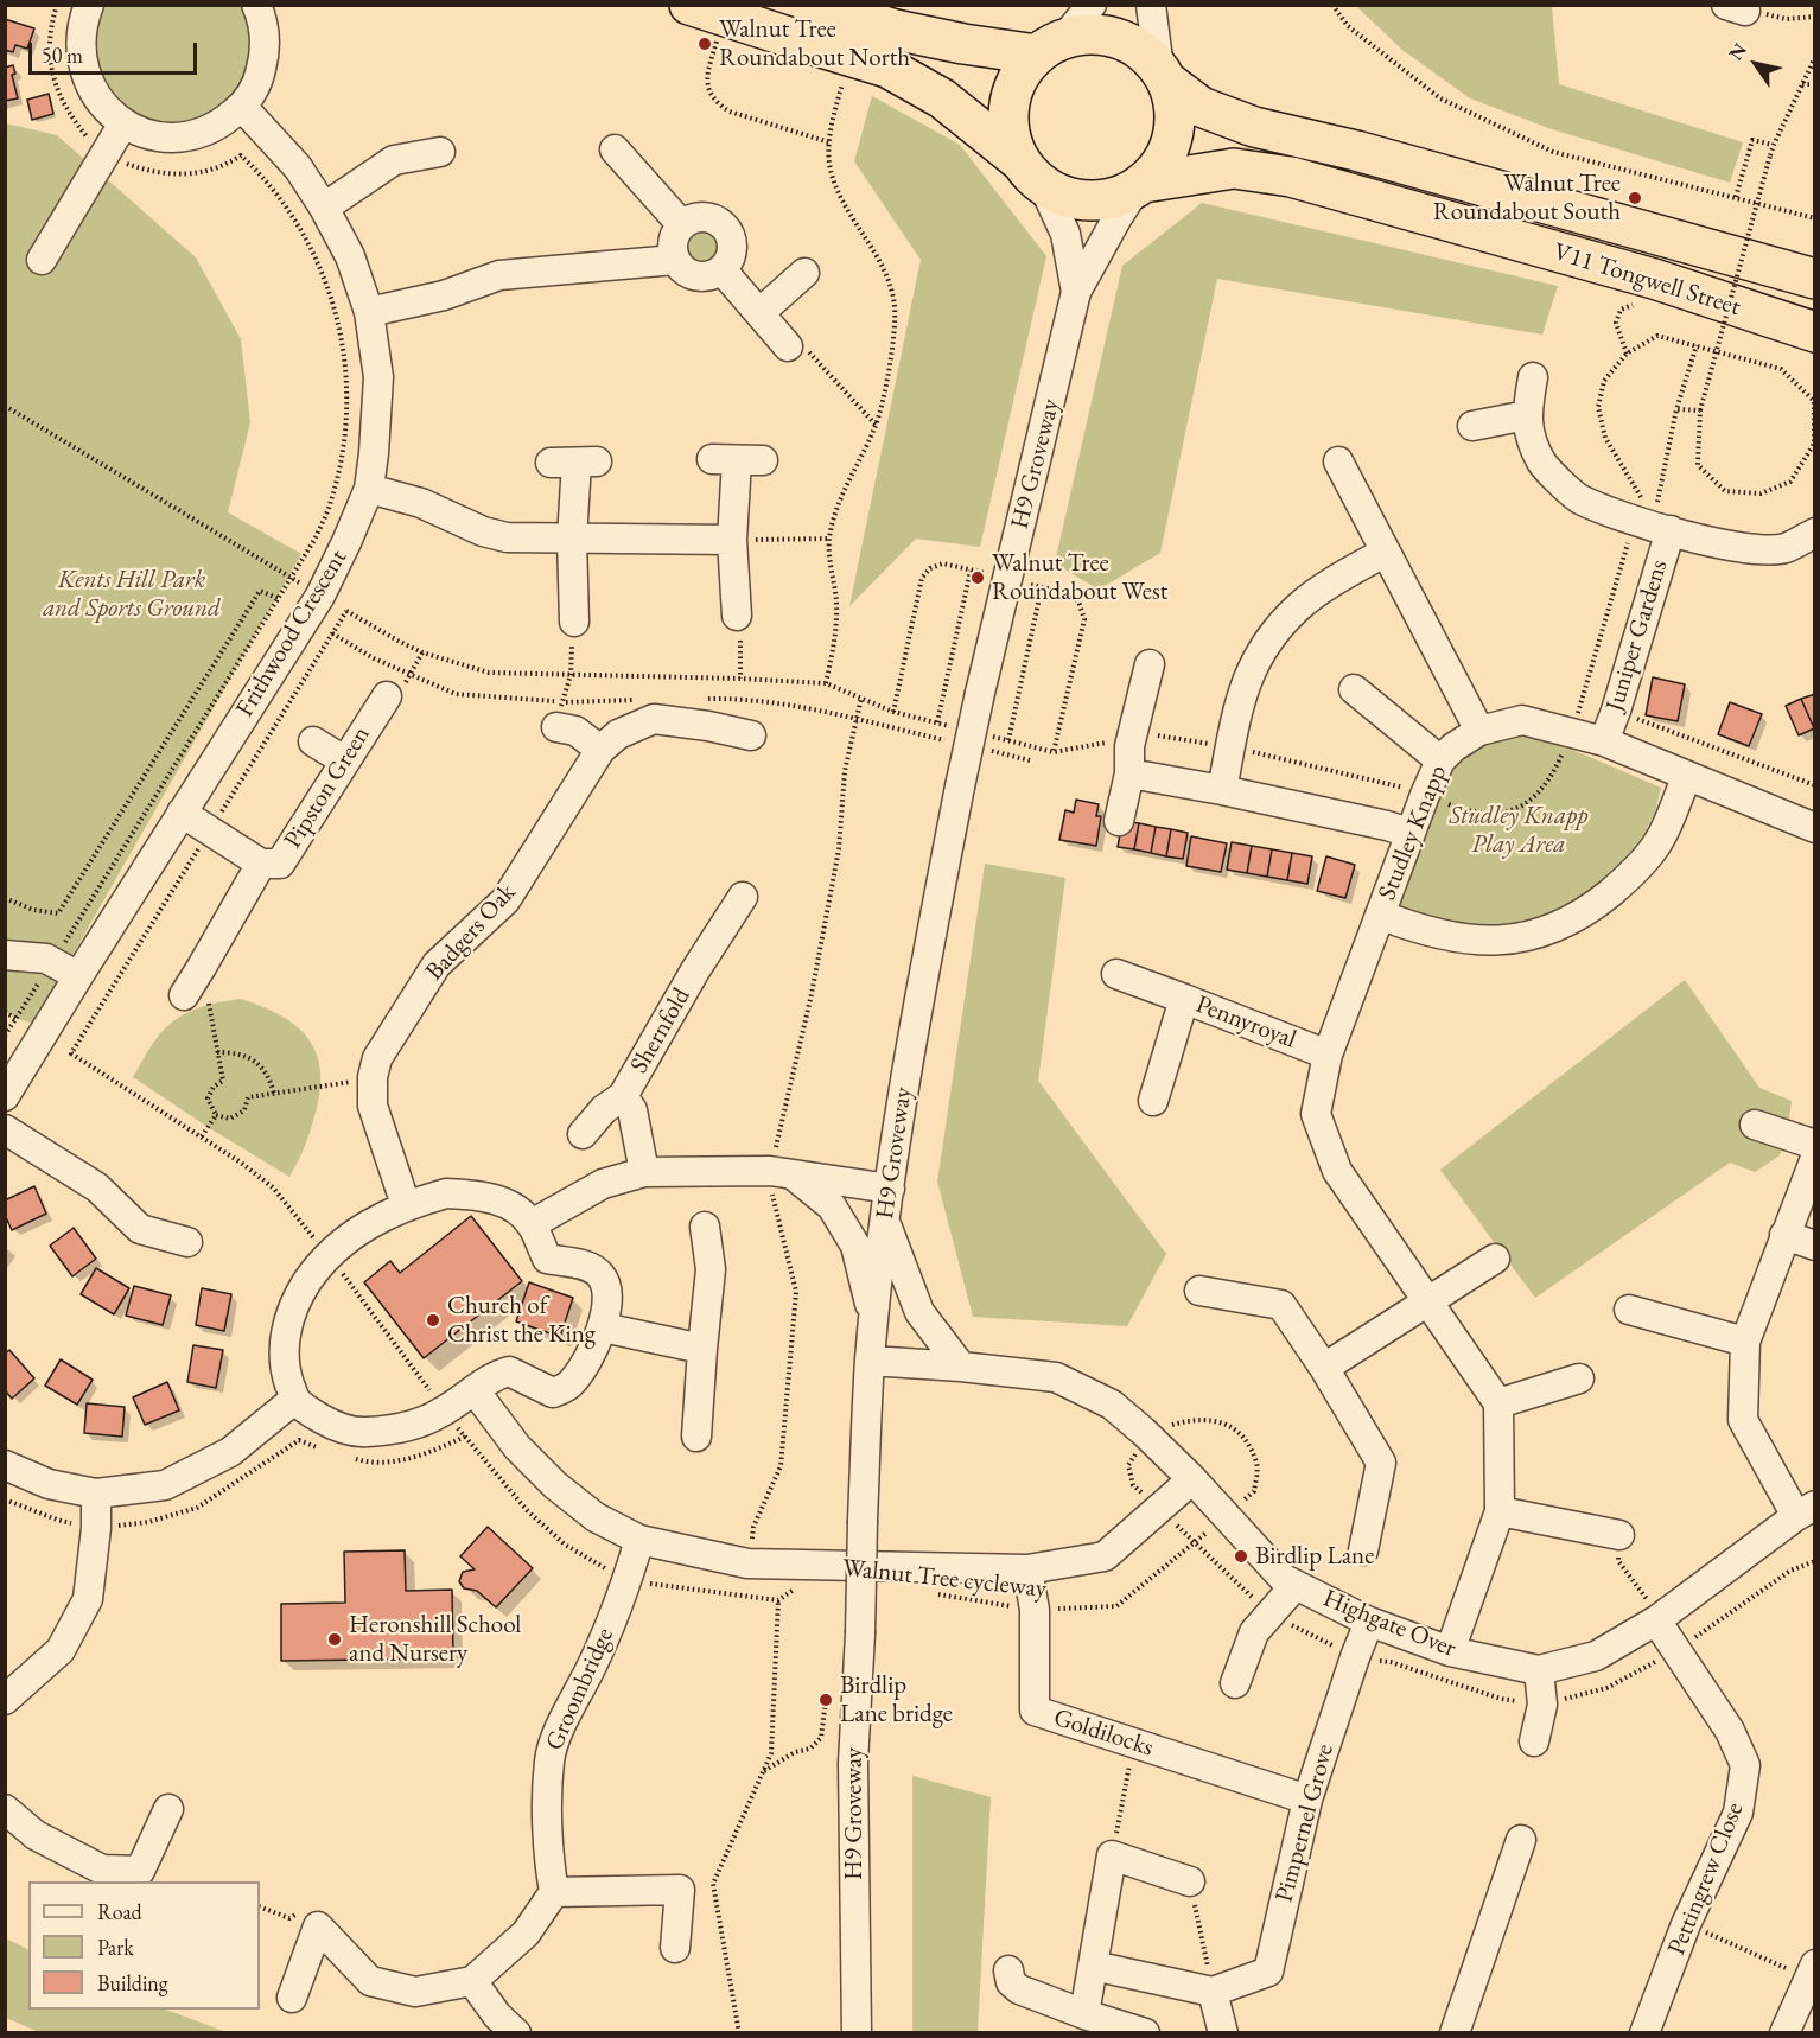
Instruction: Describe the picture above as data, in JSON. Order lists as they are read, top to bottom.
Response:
{
  "streets": {
    "highway": ["V11 Tongwell Street"],
    "street": [
      "H9 Groveway",
      "Frithwood Crescent",
      "Juniper Gardens",
      "Pipston Green",
      "Studley Knapp",
      "Badgers Oak",
      "Pennyroyal",
      "Shernfold",
      "Highgate Over",
      "Groombridge",
      "Goldilocks",
      "Pimpernel Grove",
      "Pettingrew Close"
    ],
    "path": ["Walnut Tree cycleway"]
  },
  "crossings": [
    ["V11 Tongwell Street", "H9 Groveway"],
    ["H9 Groveway", "Highgate Over"],
    ["Frithwood Crescent", "Pipston Green"],
    ["Juniper Gardens", "Studley Knapp"],
    ["Studley Knapp", "Pennyroyal"],
    ["Walnut Tree cycleway", "Highgate Over"],
    ["Walnut Tree cycleway", "Goldilocks"],
    ["Highgate Over", "Pimpernel Grove"],
    ["Highgate Over", "Pettingrew Close"],
    ["Goldilocks", "Pimpernel Grove"]
  ],
  "parks": ["Kents Hill Park and Sports Ground", "Studley Knapp Play Area"],
  "places": [
    "Walnut Tree Roundabout North",
    "Walnut Tree Roundabout South",
    "Walnut Tree Roundabout West",
    "Church of Christ the King",
    "Birdlip Lane",
    "Heronshill School and Nursery",
    "Birdlip Lane bridge"
  ],
  "legend": ["Road", "Park", "Building"],
  "scale_bar": "50 m",
  "north": "top left"
}
